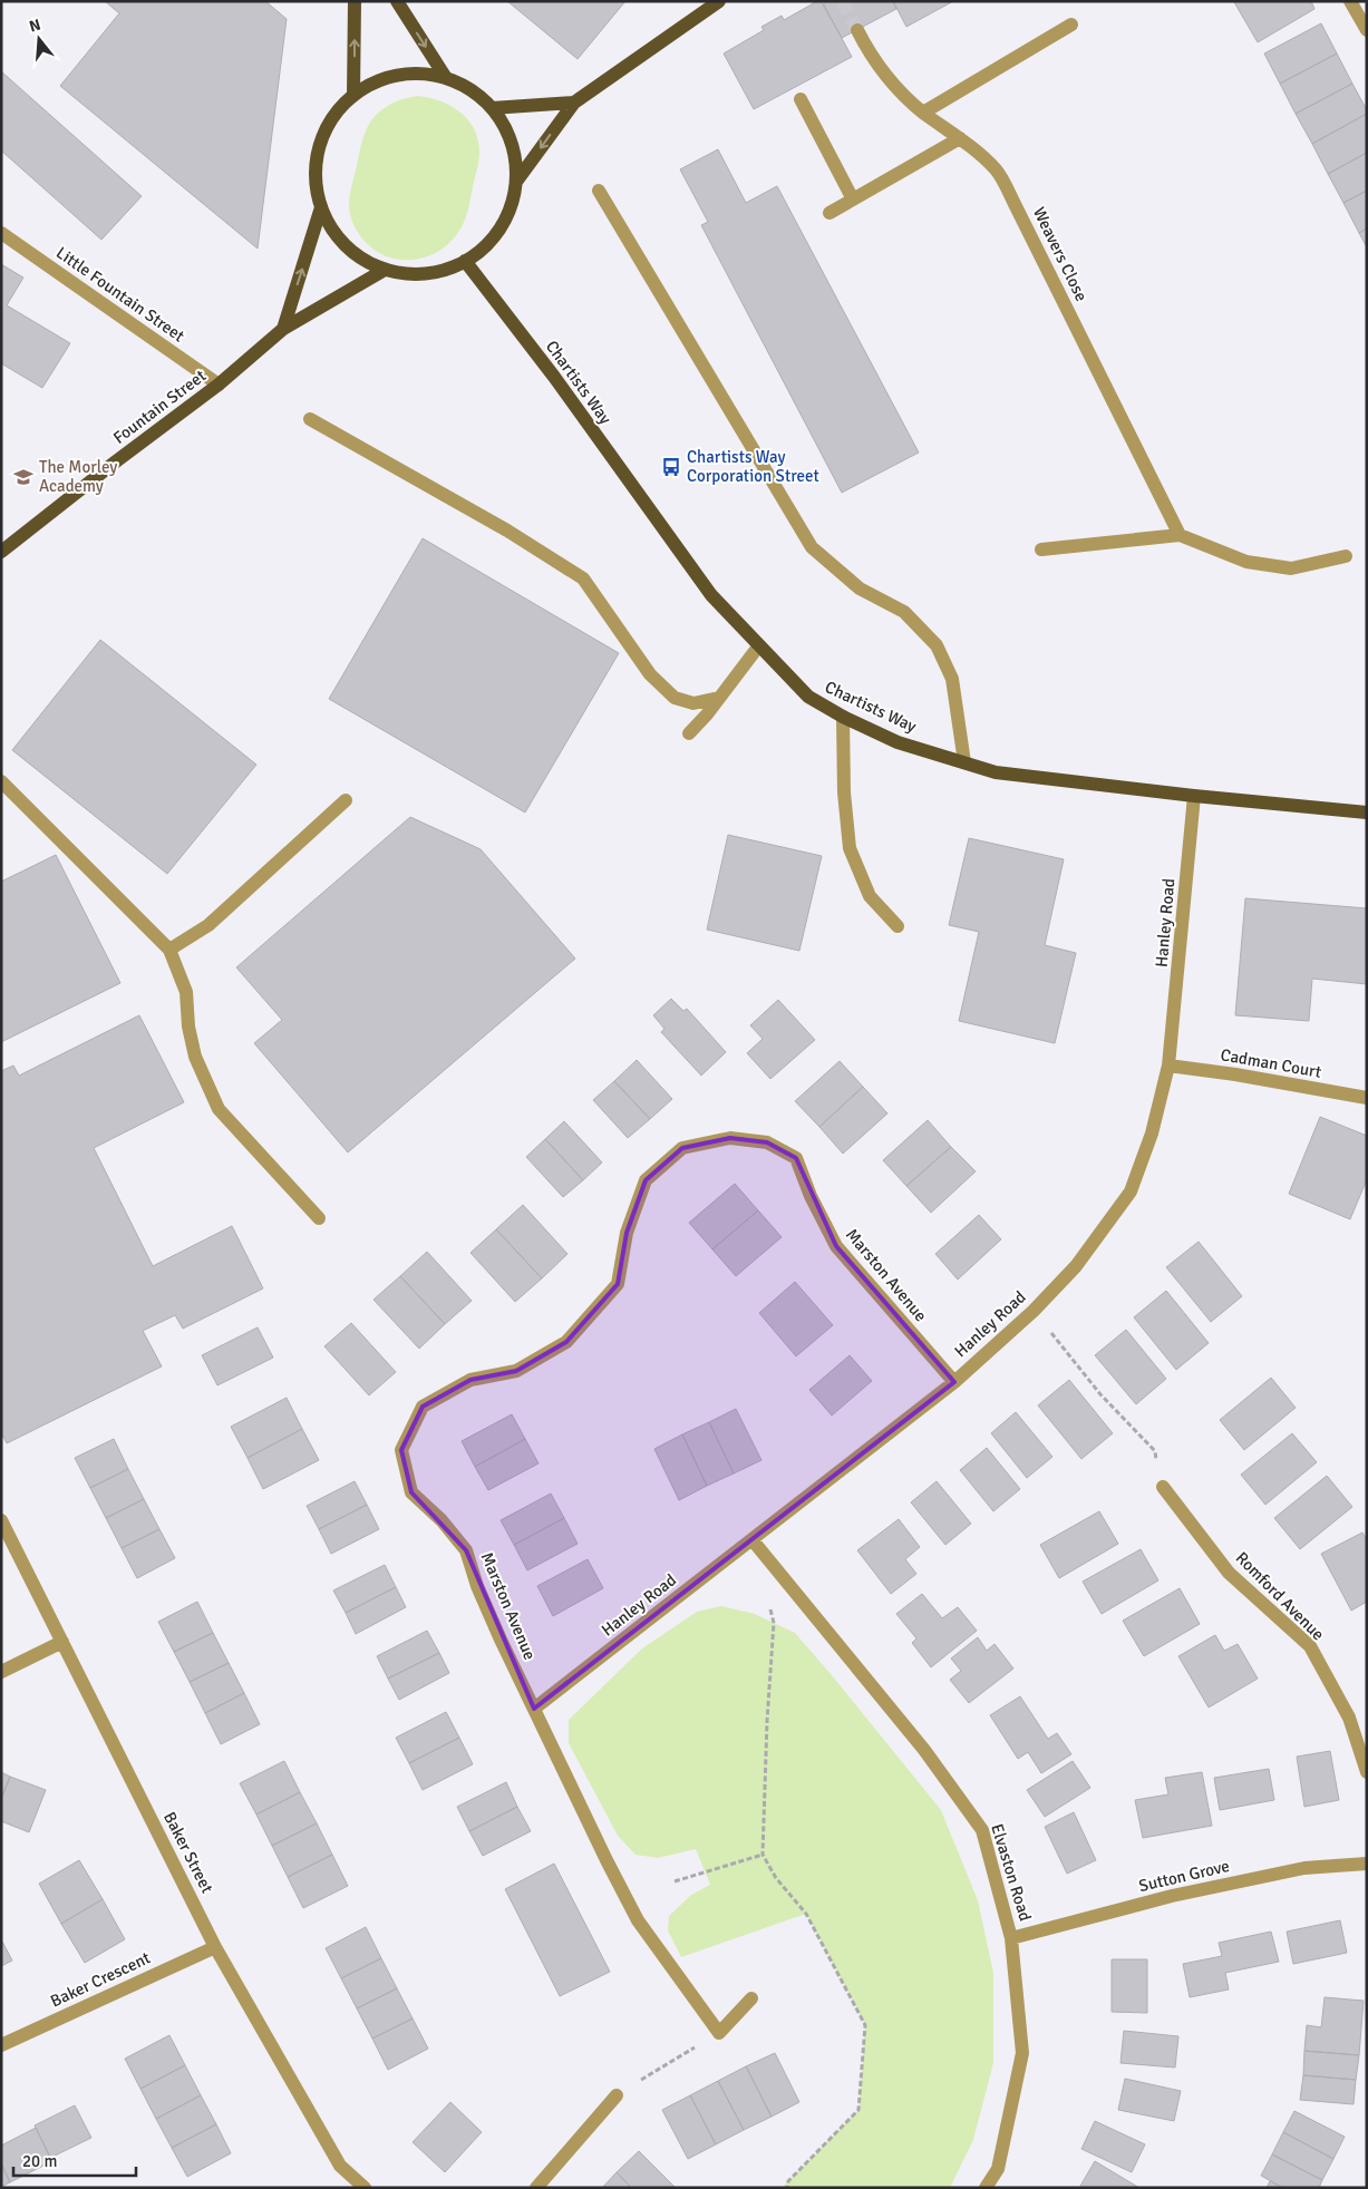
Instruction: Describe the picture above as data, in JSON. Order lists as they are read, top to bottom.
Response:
{
  "streets": {
    "main road": ["Chartists Way", "Fountain Street"],
    "street": [
      "Weavers Close",
      "Little Fountain Street",
      "Hanley Road",
      "Cadman Court",
      "Marston Avenue",
      "Romford Avenue",
      "Baker Street",
      "Elvaston Road",
      "Sutton Grove",
      "Baker Crescent"
    ]
  },
  "crossings": [
    ["Little Fountain Street", "Fountain Street"],
    ["Chartists Way", "Hanley Road"],
    ["Hanley Road", "Cadman Court"],
    ["Hanley Road", "Marston Avenue"],
    ["Hanley Road", "Elvaston Road"],
    ["Baker Street", "Baker Crescent"],
    ["Elvaston Road", "Sutton Grove"]
  ],
  "places": {
    "bus stop": ["Chartists Way Corporation Street"],
    "school or university": ["The Morley Academy"]
  },
  "scale_bar": "20 m",
  "north": "top"
}
